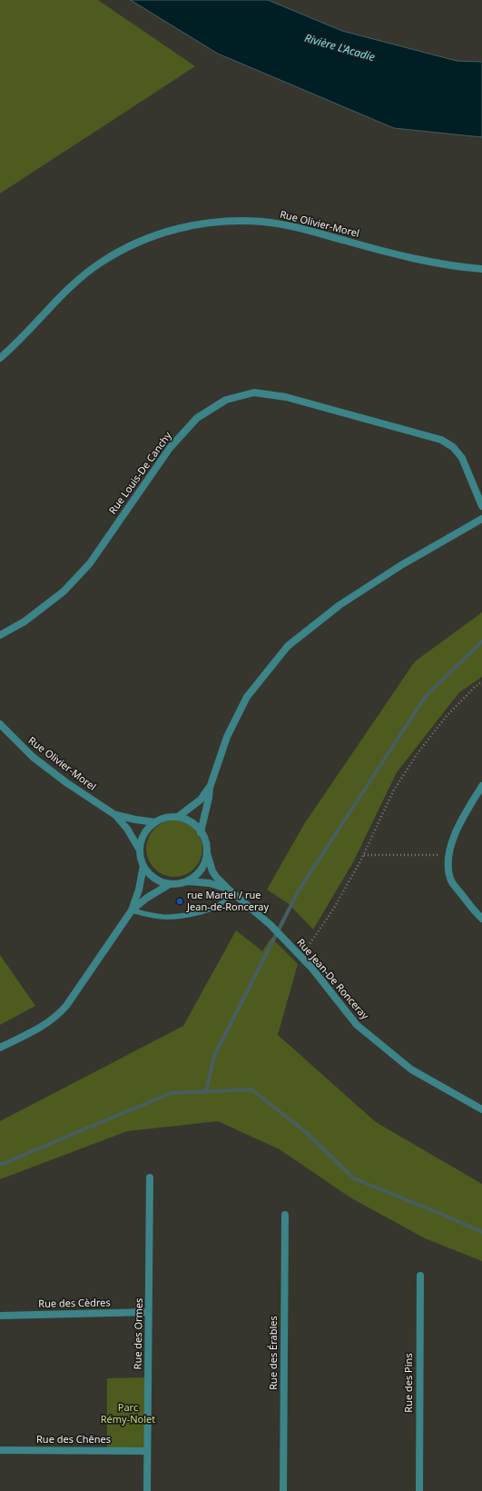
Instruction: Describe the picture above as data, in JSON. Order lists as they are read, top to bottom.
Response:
{
  "streets": {
    "street": [
      "Rue Olivier-Morel",
      "Rue Louis-De Canchy",
      "Rue Jean-De Ronceray",
      "Rue des Cèdres",
      "Rue des Ormes",
      "Rue des Érables",
      "Rue des Pins",
      "Rue des Chênes"
    ]
  },
  "crossings": [
    ["Rue Olivier-Morel", "Rue Jean-De Ronceray"],
    ["Rue des Cèdres", "Rue des Ormes"],
    ["Rue des Ormes", "Rue des Chênes"]
  ],
  "water": ["Rivière L'Acadie"],
  "parks": ["Parc Rémy-Nolet"],
  "places": ["rue Martel / rue Jean-de-Ronceray"]
}
